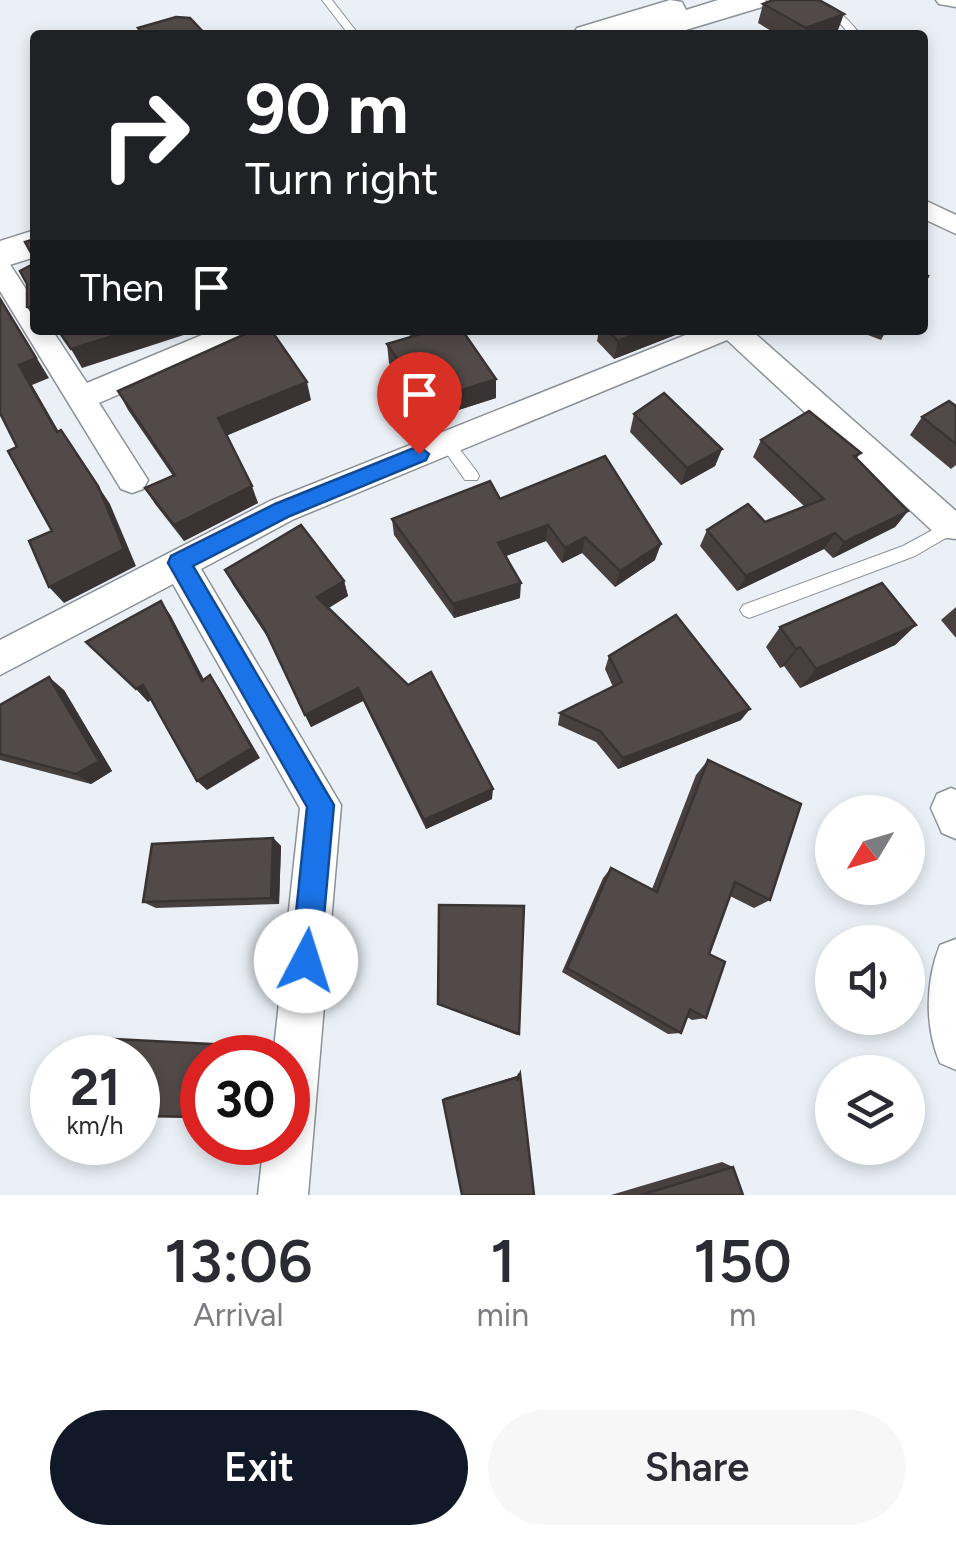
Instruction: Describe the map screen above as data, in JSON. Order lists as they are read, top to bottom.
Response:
{
  "north": "bottom left",
  "page": {
    "turn": ["90 m", "Turn right"],
    "then": "Then",
    "speed": "21 km/h",
    "limit": "30",
    "eta": [
      "13:06",
      "Arrival",
      "1",
      "min",
      "150",
      "m"
    ],
    "buttons": ["Exit", "Share"]
  }
}
